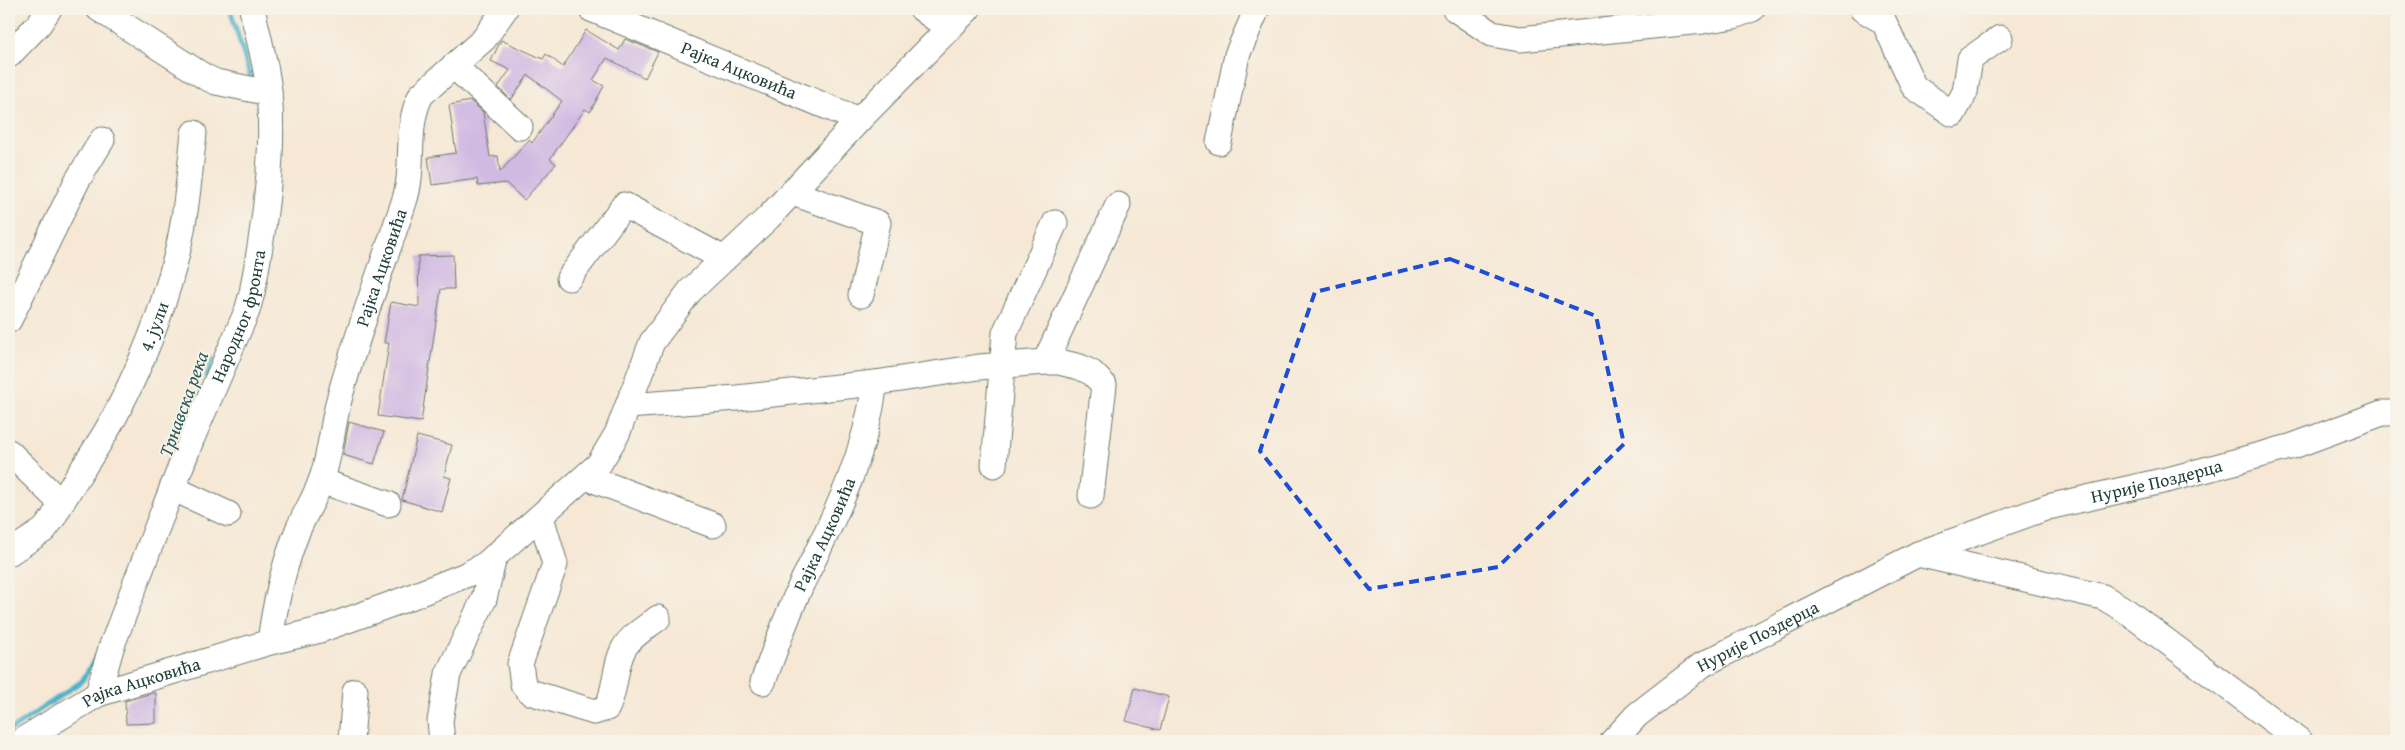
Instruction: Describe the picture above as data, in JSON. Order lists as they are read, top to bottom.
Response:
{
  "streets": {
    "street": [
      "Рајка Ацковића",
      "Народног фронта",
      "4. јули",
      "Нурије Поздерца"
    ]
  },
  "crossings": [
    ["Рајка Ацковића", "Народног фронта"]
  ],
  "water": ["Трнавска река"]
}
